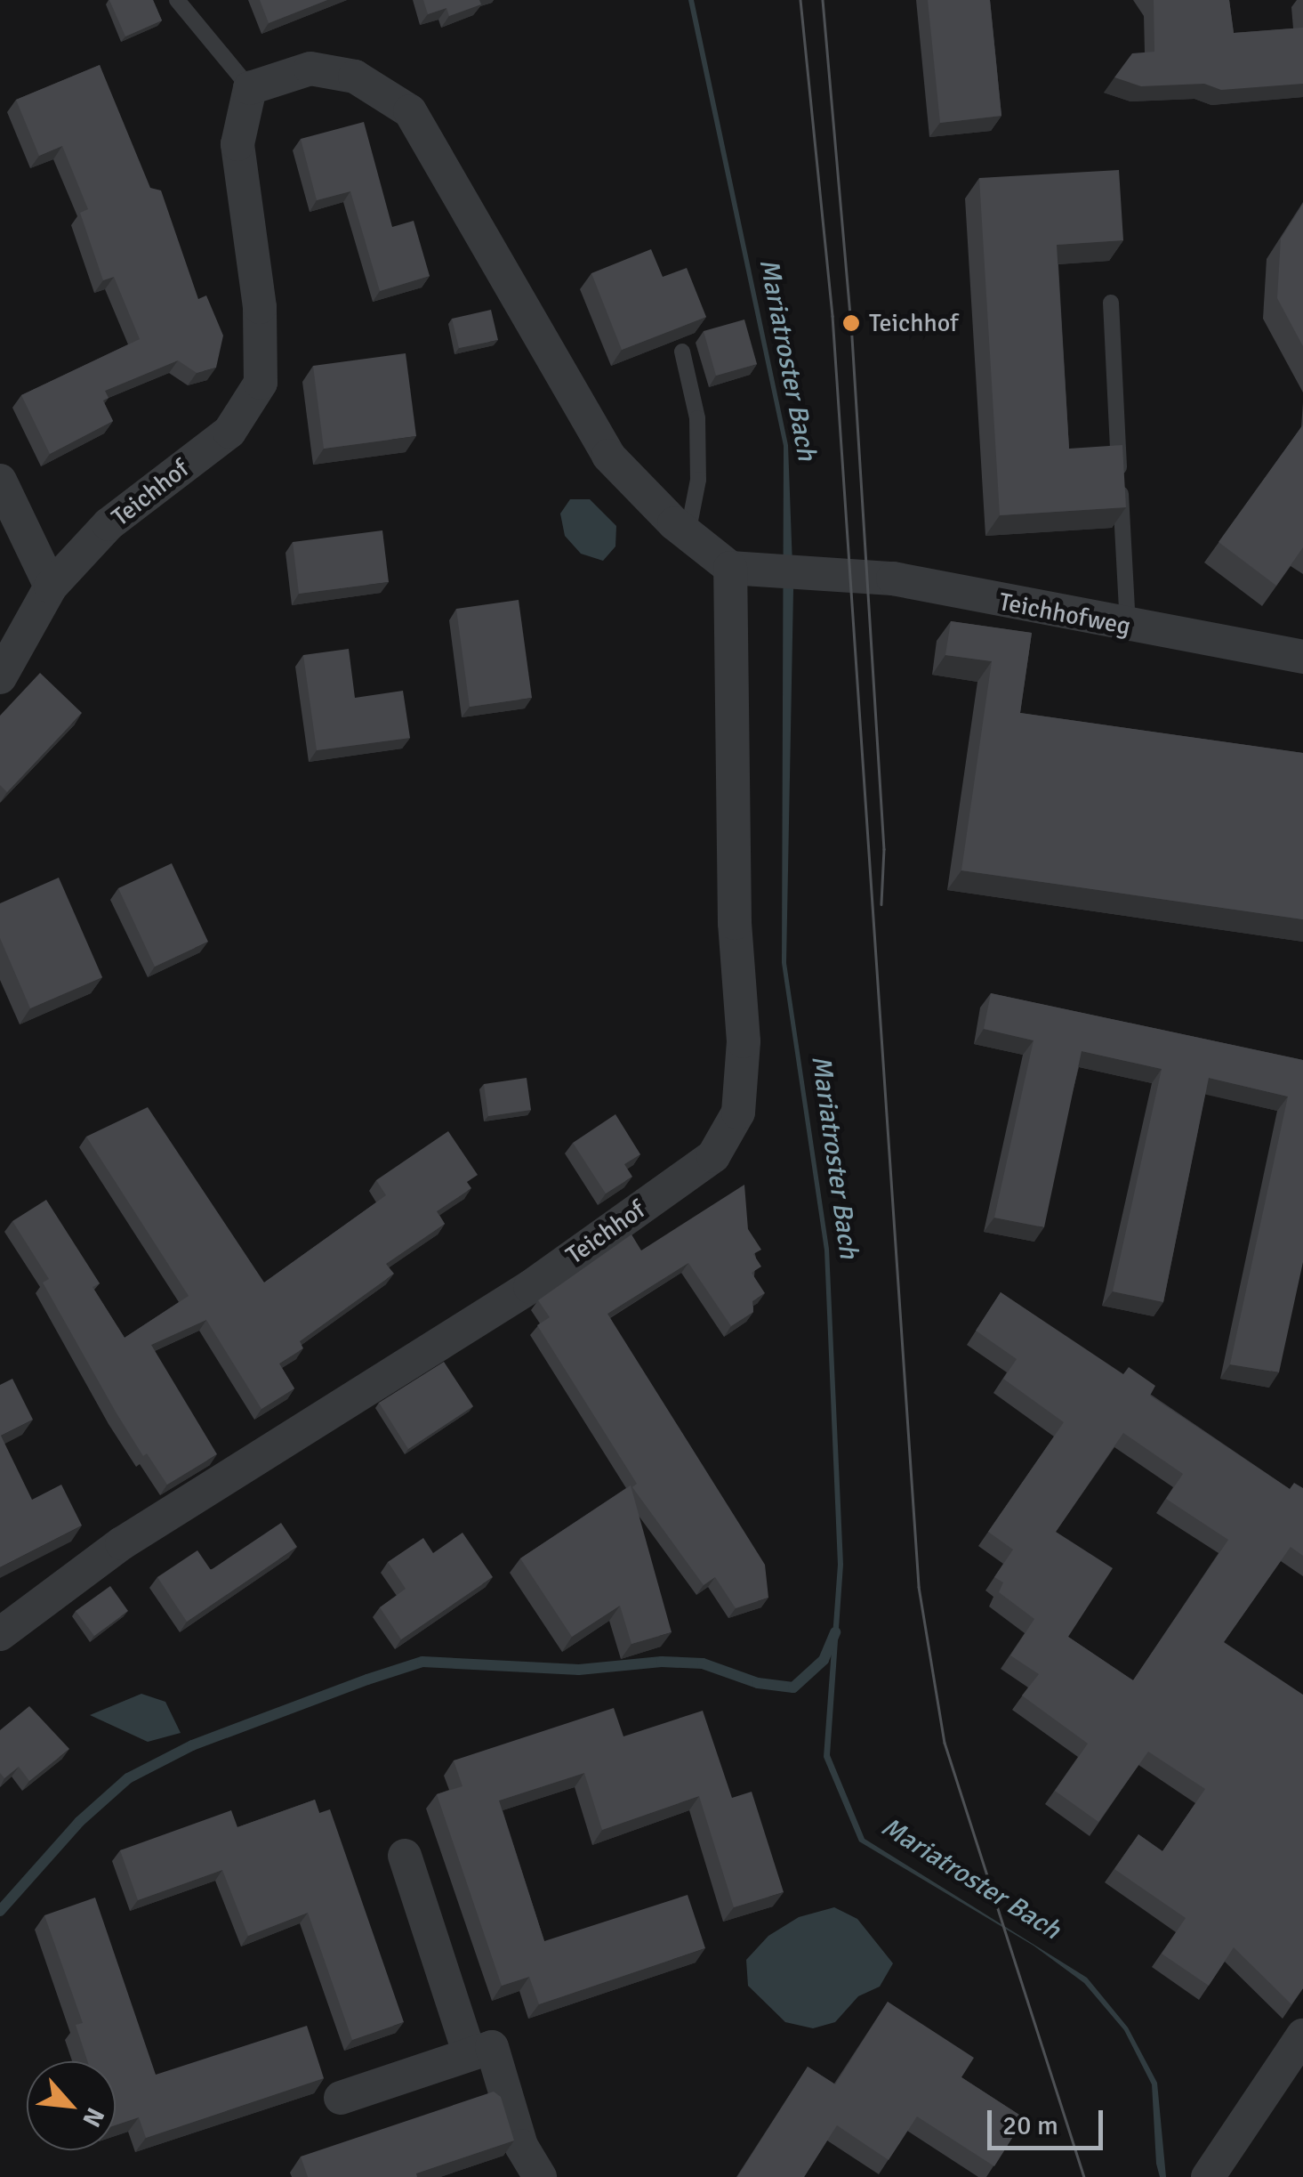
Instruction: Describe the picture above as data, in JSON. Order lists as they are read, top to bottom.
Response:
{
  "streets": {
    "street": ["Teichhof", "Teichhofweg"]
  },
  "crossings": [
    ["Teichhof", "Teichhofweg"]
  ],
  "water": ["Mariatroster Bach"],
  "places": ["Teichhof"],
  "scale_bar": "20 m",
  "north": "bottom right"
}
